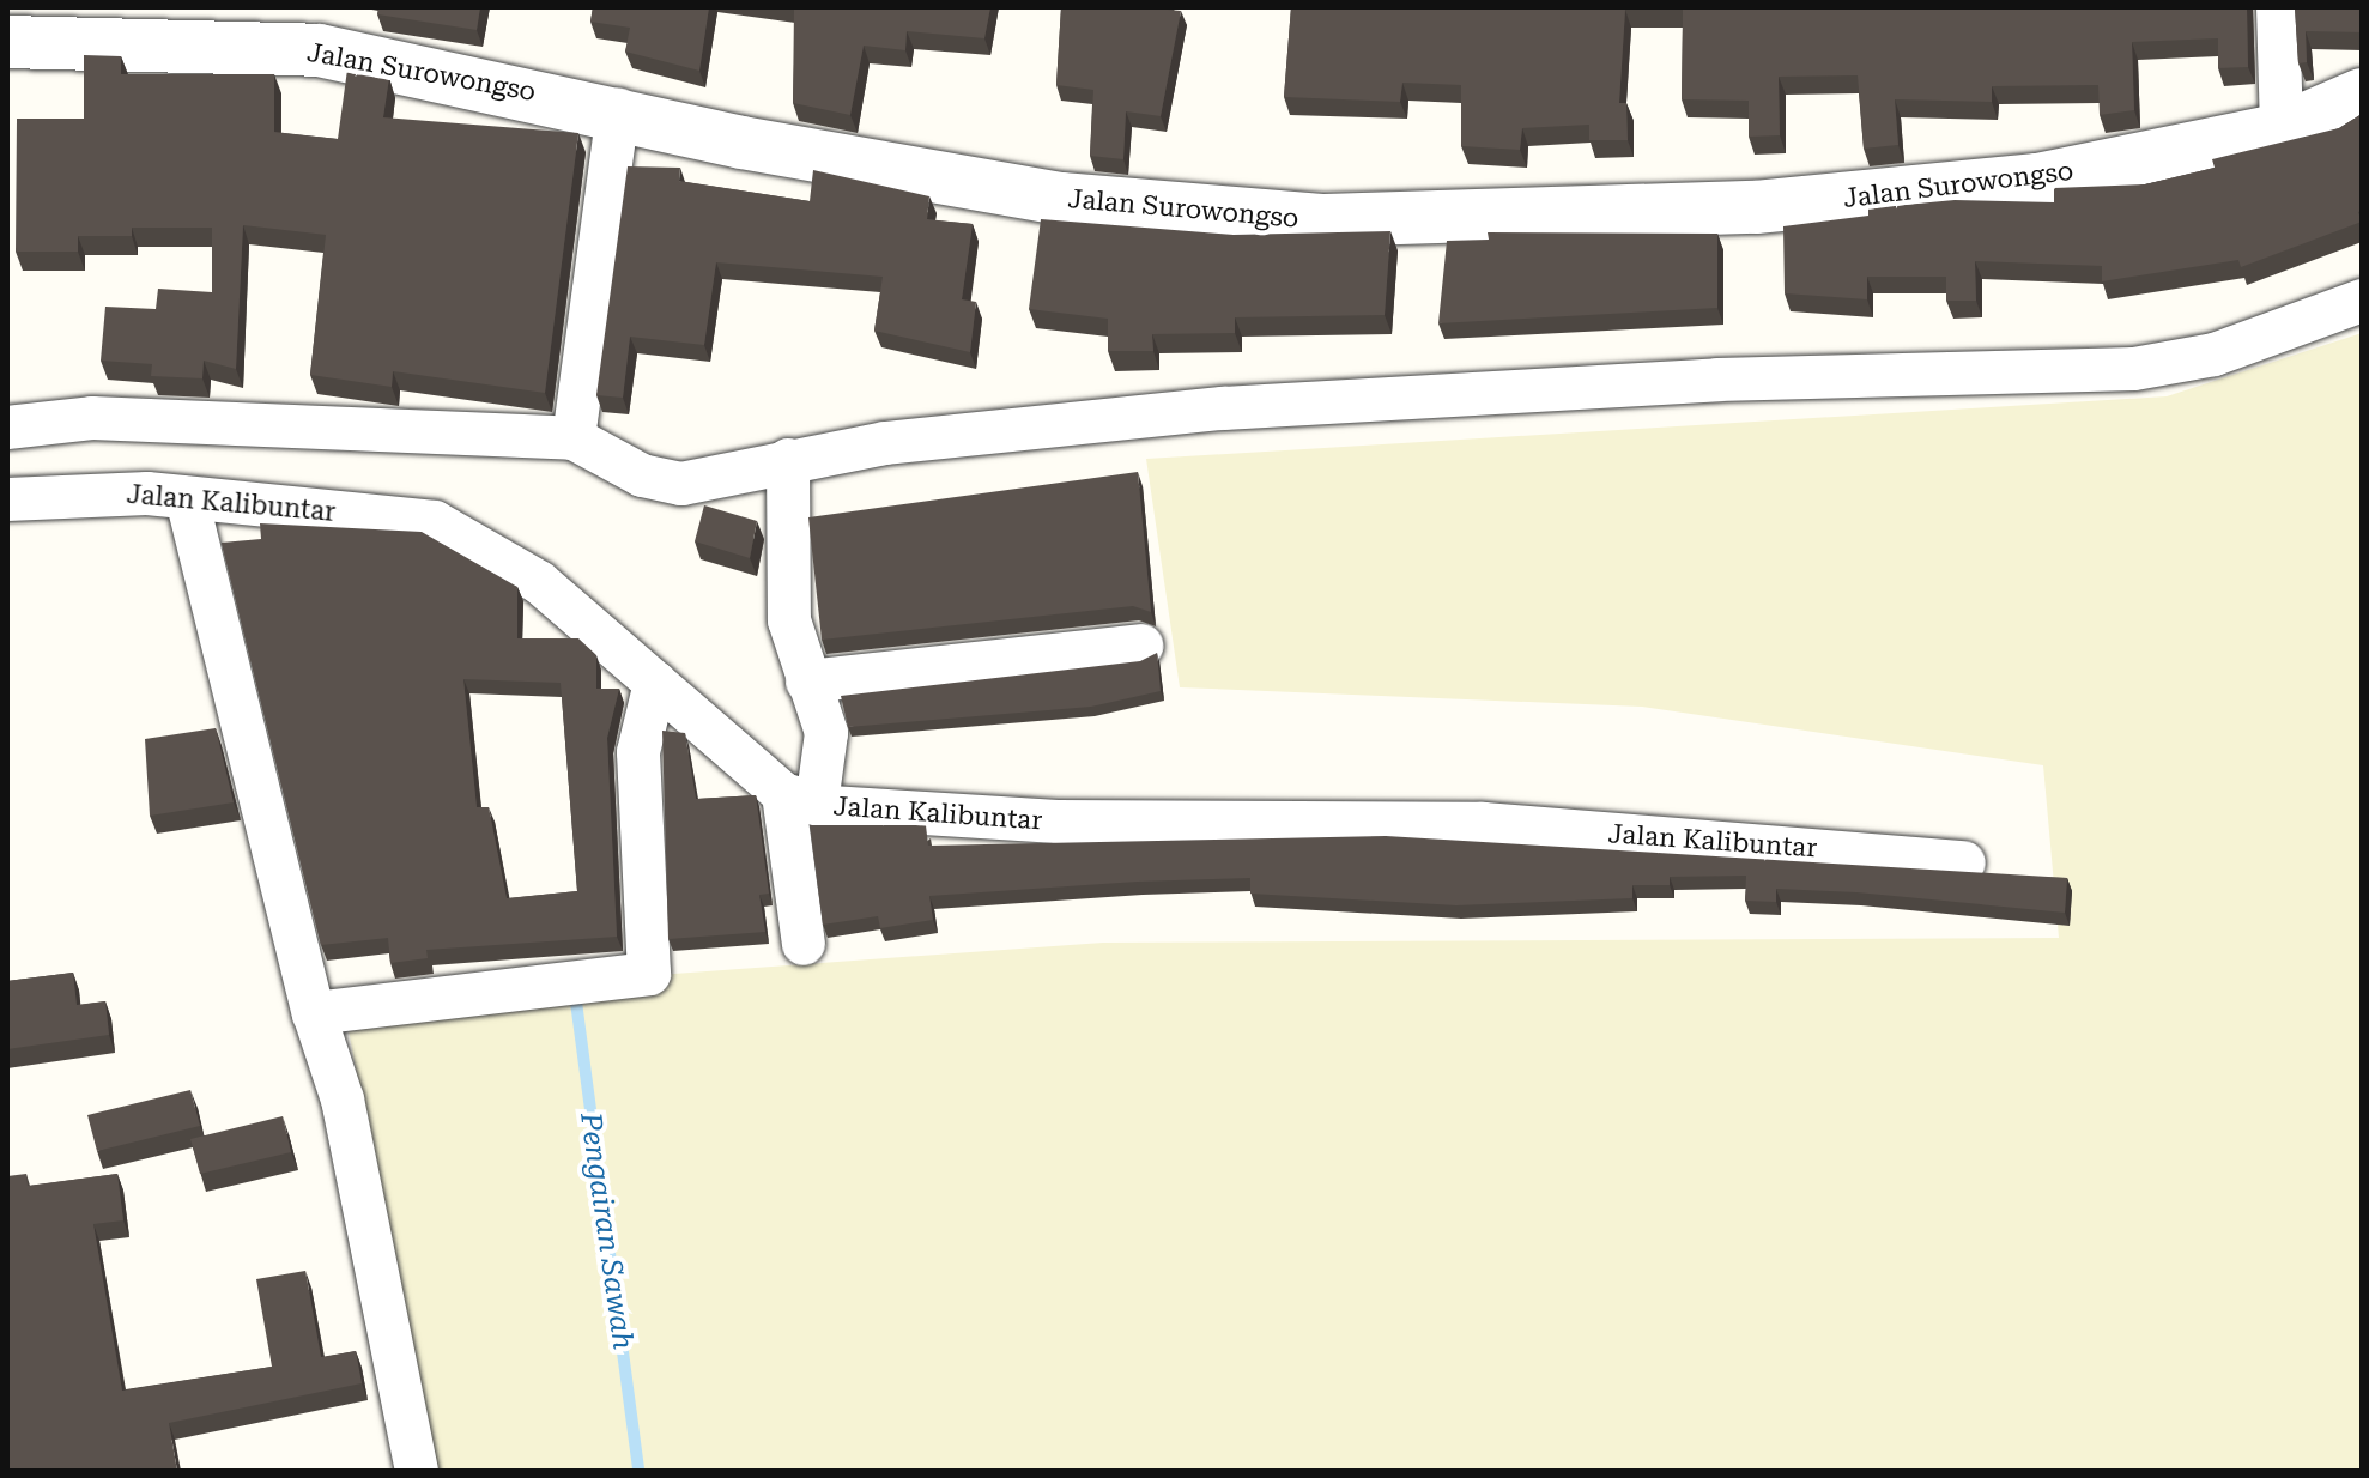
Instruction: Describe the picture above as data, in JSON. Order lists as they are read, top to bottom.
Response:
{
  "streets": {
    "street": ["Jalan Surowongso", "Jalan Kalibuntar"]
  },
  "water": ["Pengairan Sawah"]
}
